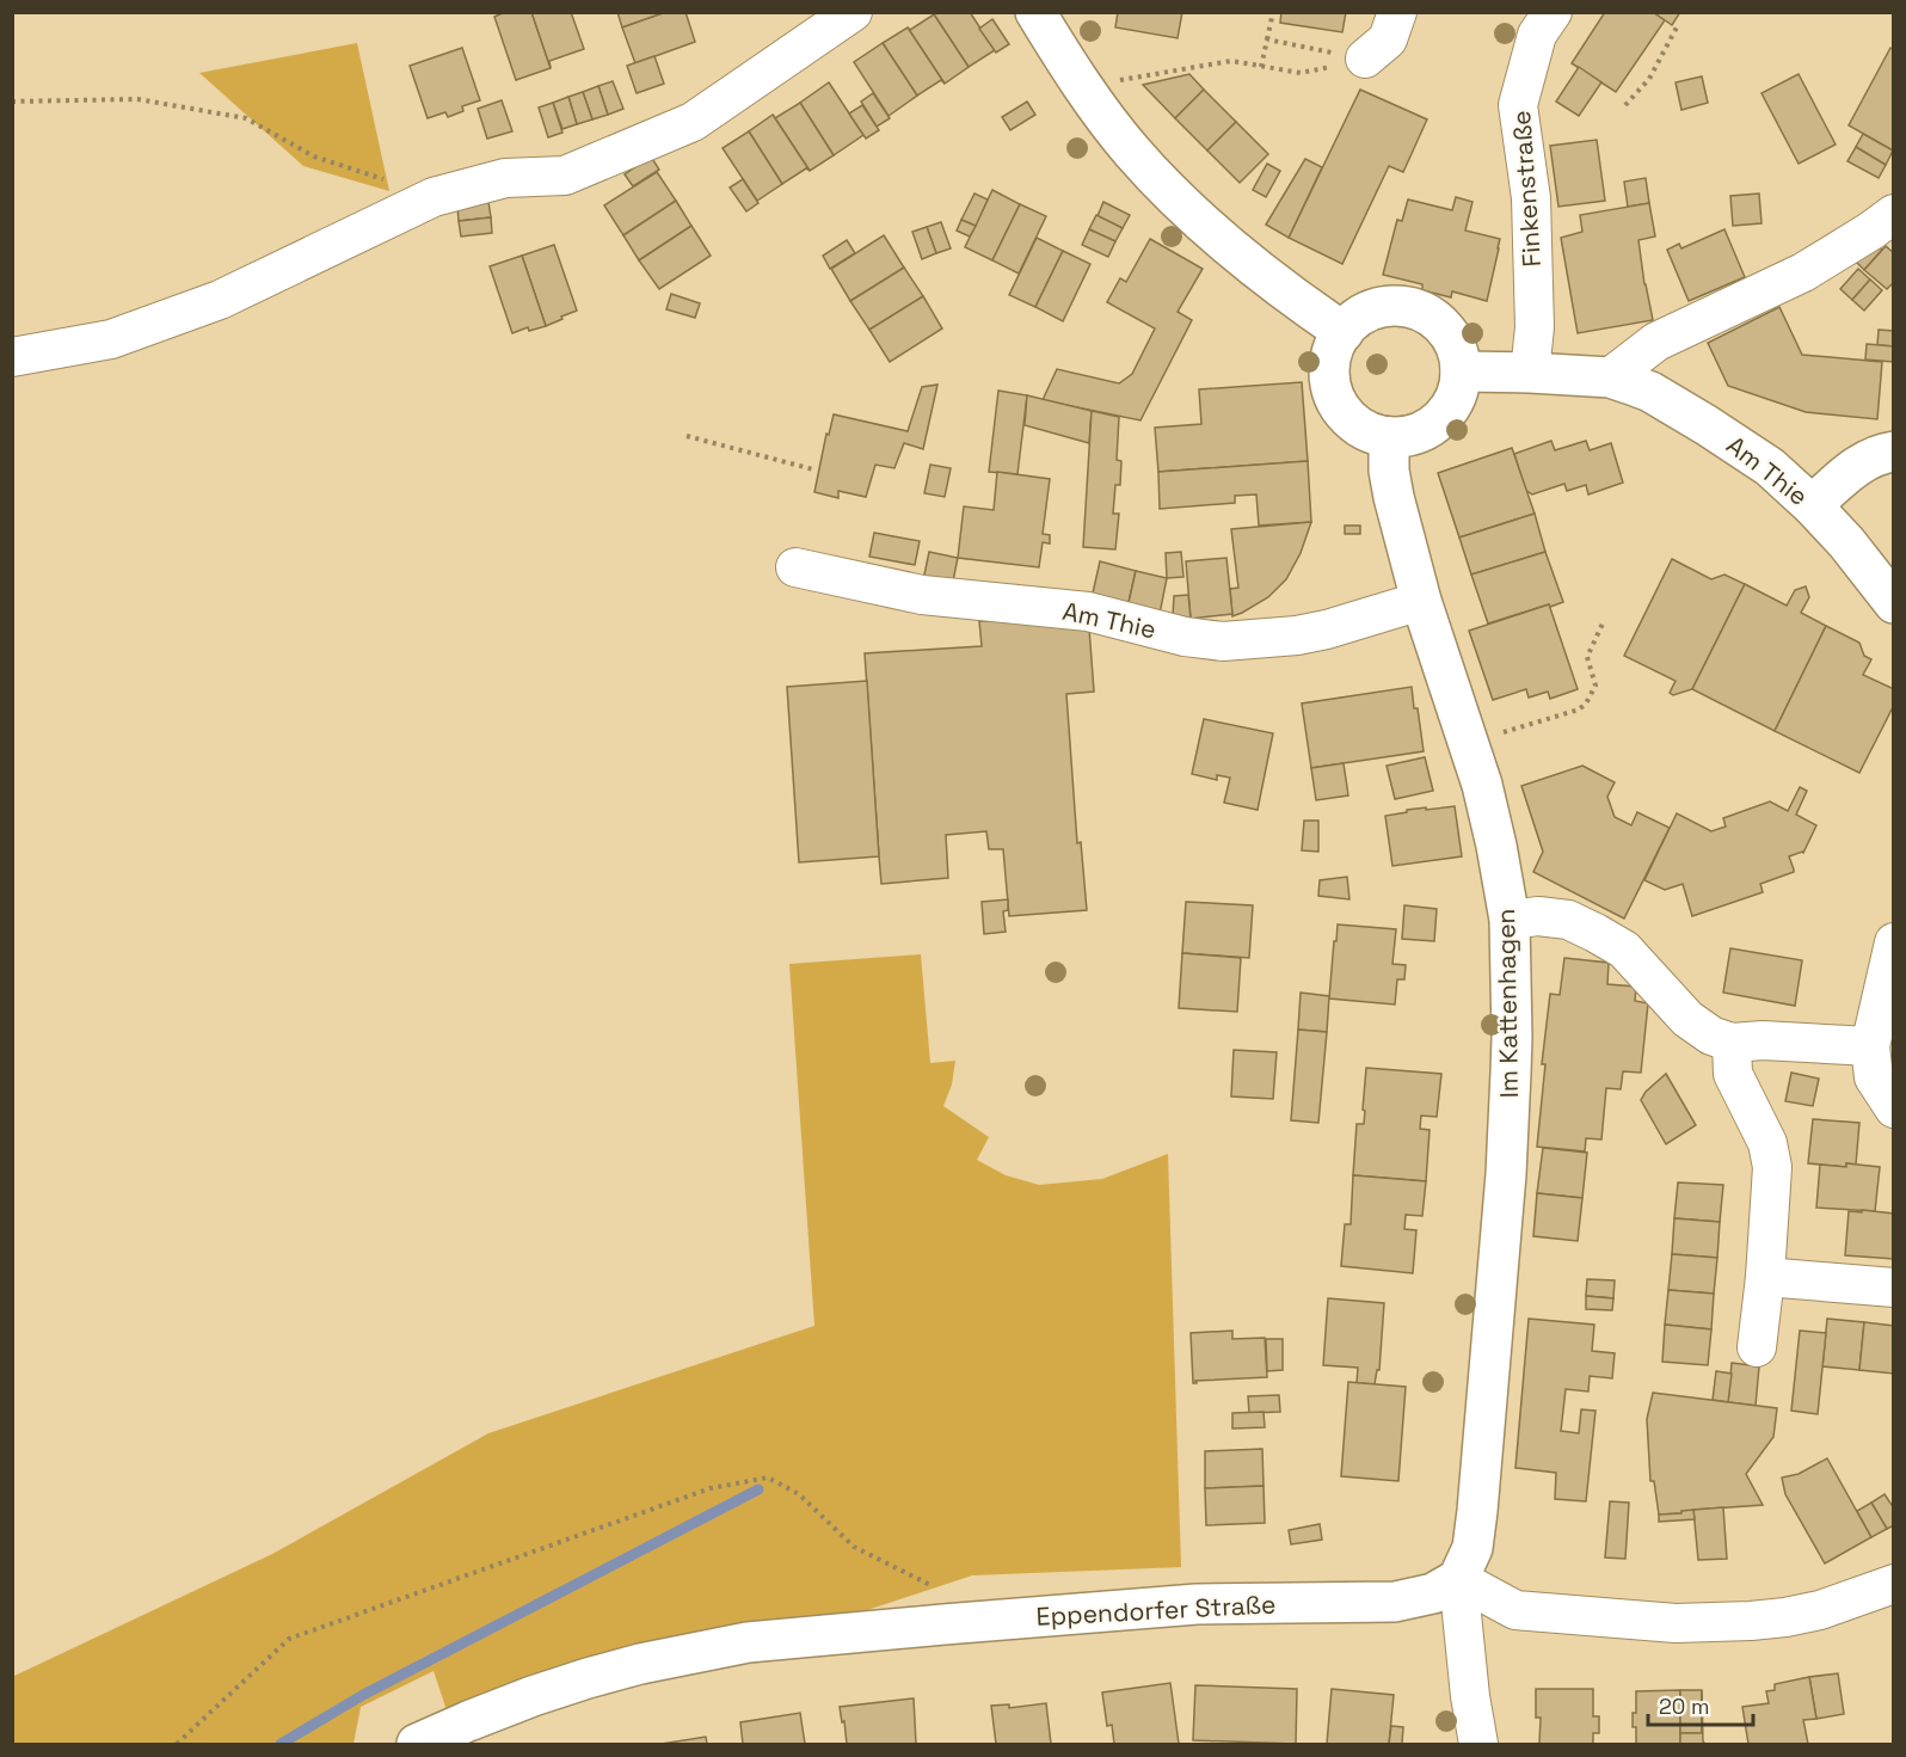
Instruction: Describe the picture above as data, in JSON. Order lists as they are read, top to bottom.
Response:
{
  "streets": {
    "street": [
      "Finkenstraße",
      "Am Thie",
      "Im Kattenhagen",
      "Eppendorfer Straße"
    ]
  },
  "crossings": [
    ["Finkenstraße", "Am Thie"],
    ["Am Thie", "Im Kattenhagen"],
    ["Im Kattenhagen", "Eppendorfer Straße"]
  ],
  "scale_bar": "20 m"
}
